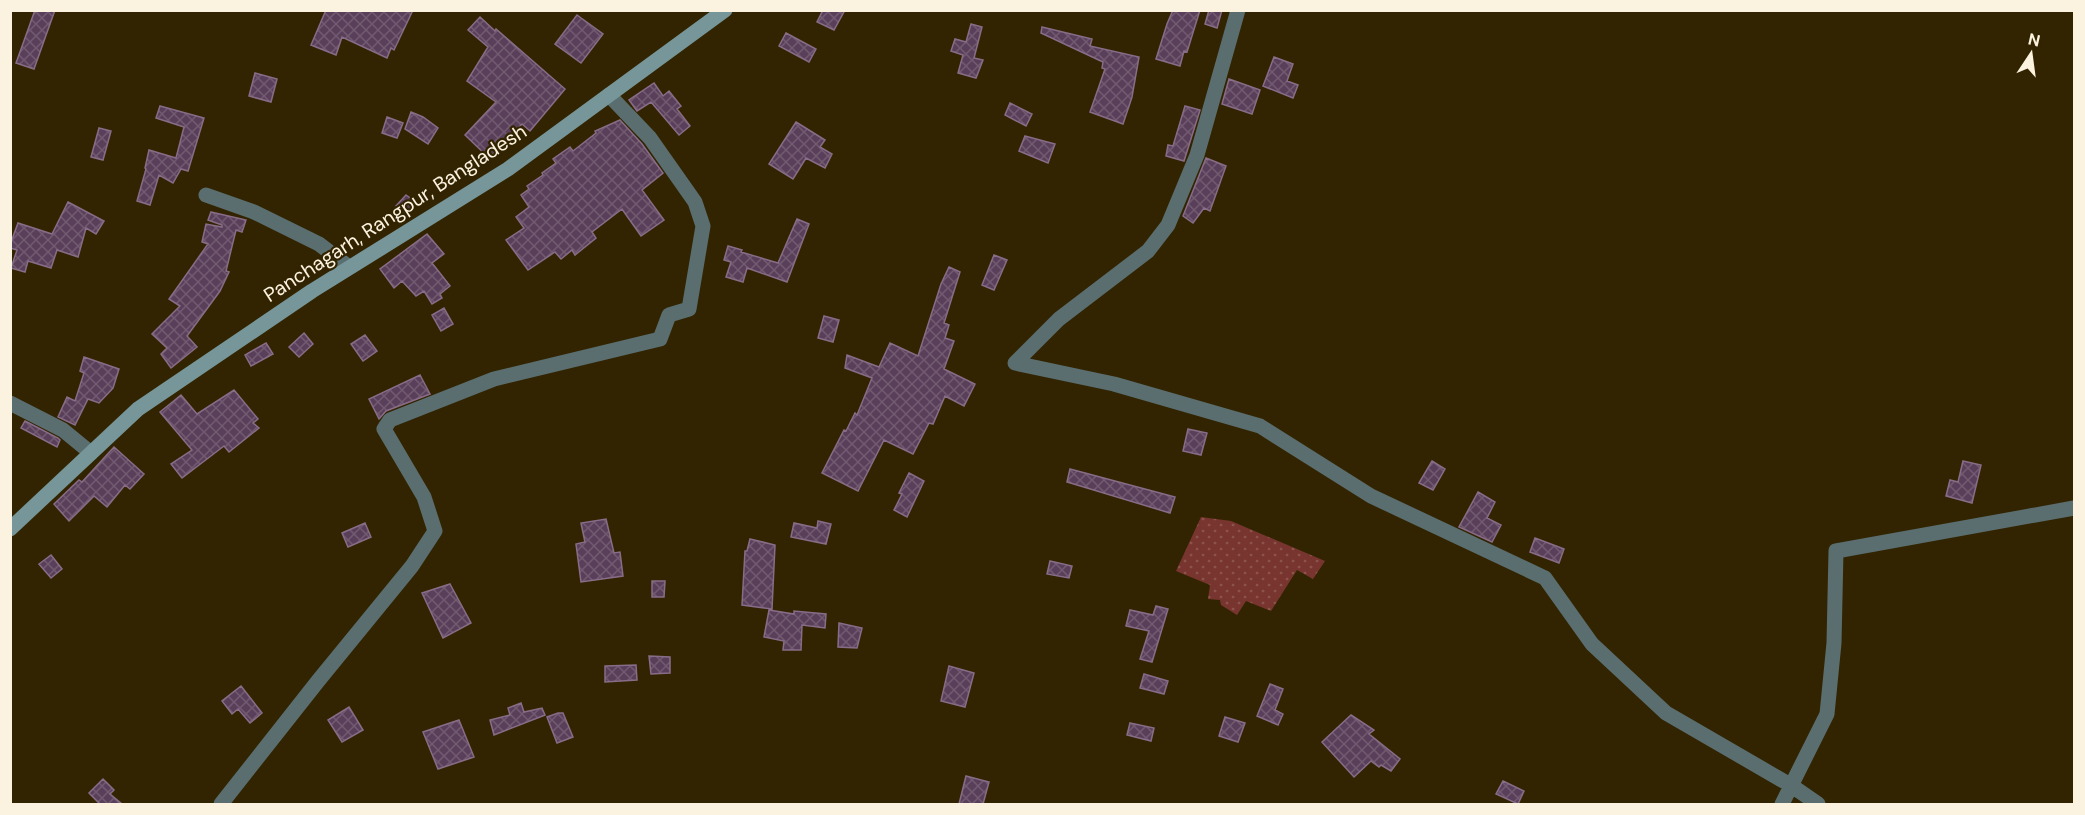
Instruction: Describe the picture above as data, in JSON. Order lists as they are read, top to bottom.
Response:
{
  "streets": {
    "street": ["Panchagarh, Rangpur, Bangladesh"]
  },
  "north": "top"
}
